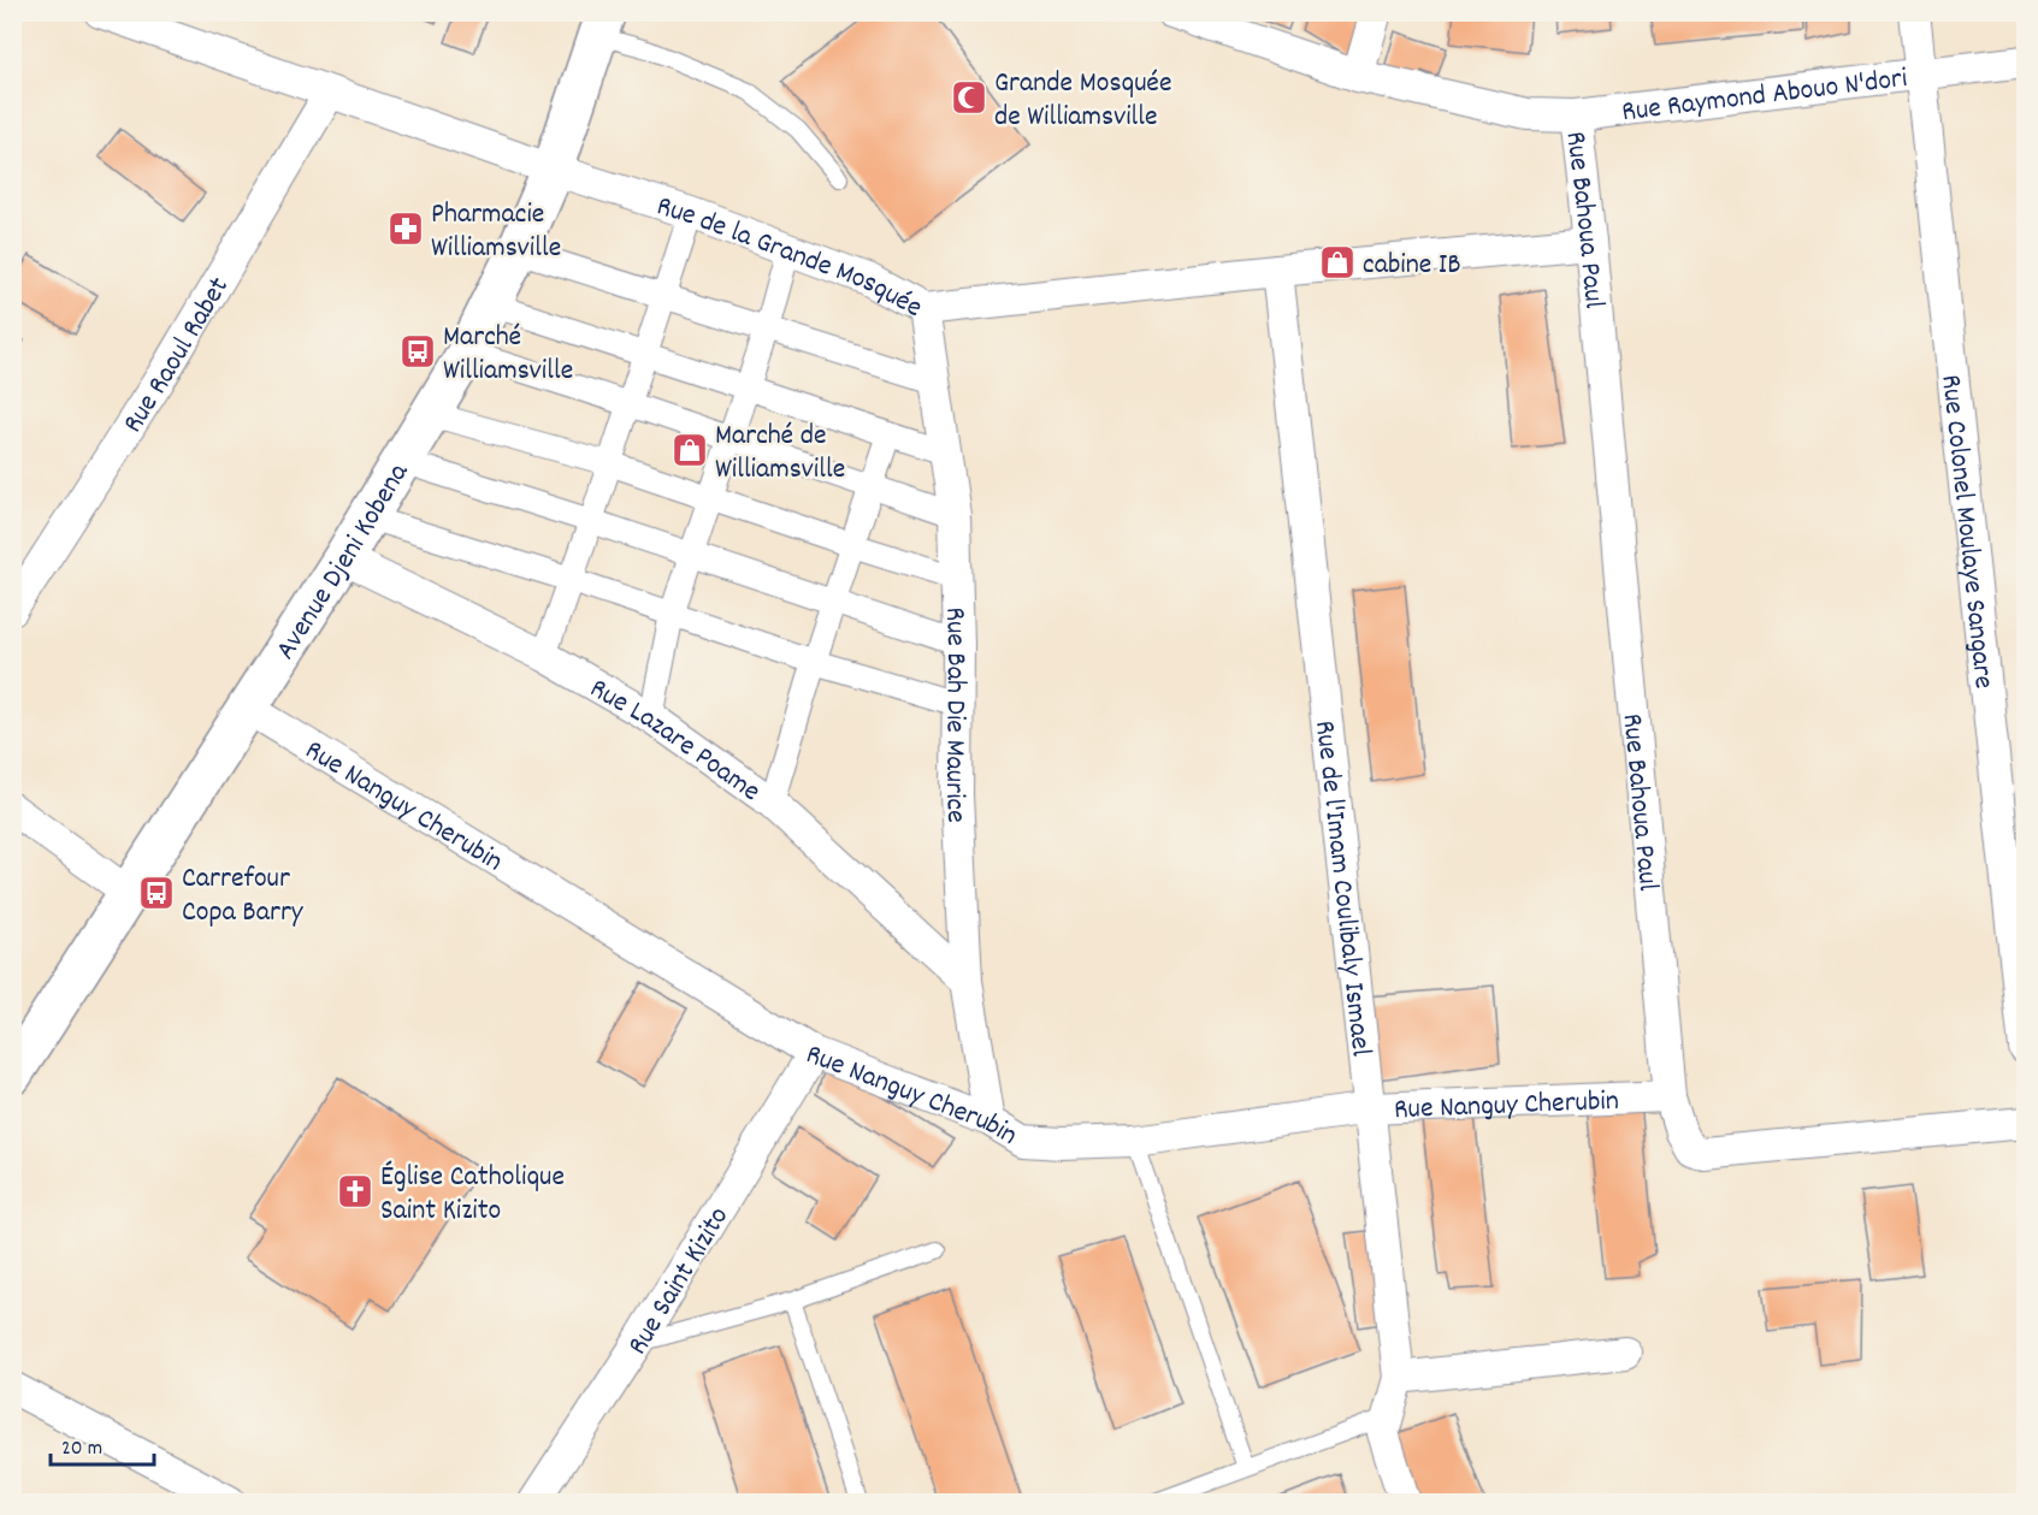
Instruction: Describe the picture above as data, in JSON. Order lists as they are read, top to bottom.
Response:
{
  "streets": {
    "street": [
      "Rue Raymond Abouo N'dori",
      "Rue Bahoua Paul",
      "Rue de la Grande Mosquée",
      "Rue Raoul Rabet",
      "Rue Colonel Moulaye Sangare",
      "Avenue Djeni Kobena",
      "Rue Bah Die Maurice",
      "Rue Lazare Poame",
      "Rue Nanguy Cherubin",
      "Rue de l'Imam Coulibaly Ismael",
      "Rue Saint Kizito"
    ]
  },
  "crossings": [
    ["Rue Raymond Abouo N'dori", "Rue Bahoua Paul"],
    ["Rue Raymond Abouo N'dori", "Rue Colonel Moulaye Sangare"],
    ["Rue Bahoua Paul", "Rue de la Grande Mosquée"],
    ["Rue Bahoua Paul", "Rue Nanguy Cherubin"],
    ["Rue de la Grande Mosquée", "Rue Raoul Rabet"],
    ["Rue de la Grande Mosquée", "Avenue Djeni Kobena"],
    ["Rue de la Grande Mosquée", "Rue Bah Die Maurice"],
    ["Rue de la Grande Mosquée", "Rue de l'Imam Coulibaly Ismael"],
    ["Avenue Djeni Kobena", "Rue Lazare Poame"],
    ["Avenue Djeni Kobena", "Rue Nanguy Cherubin"],
    ["Rue Bah Die Maurice", "Rue Lazare Poame"],
    ["Rue Bah Die Maurice", "Rue Nanguy Cherubin"],
    ["Rue Nanguy Cherubin", "Rue de l'Imam Coulibaly Ismael"],
    ["Rue Nanguy Cherubin", "Rue Saint Kizito"]
  ],
  "places": {
    "mosque": ["Grande Mosquée de Williamsville"],
    "pharmacy": ["Pharmacie Williamsville"],
    "shop": ["cabine IB", "Marché de Williamsville"],
    "bus stop": ["Marché Williamsville", "Carrefour Copa Barry"],
    "church": ["Église Catholique Saint Kizito"]
  },
  "scale_bar": "20 m"
}
